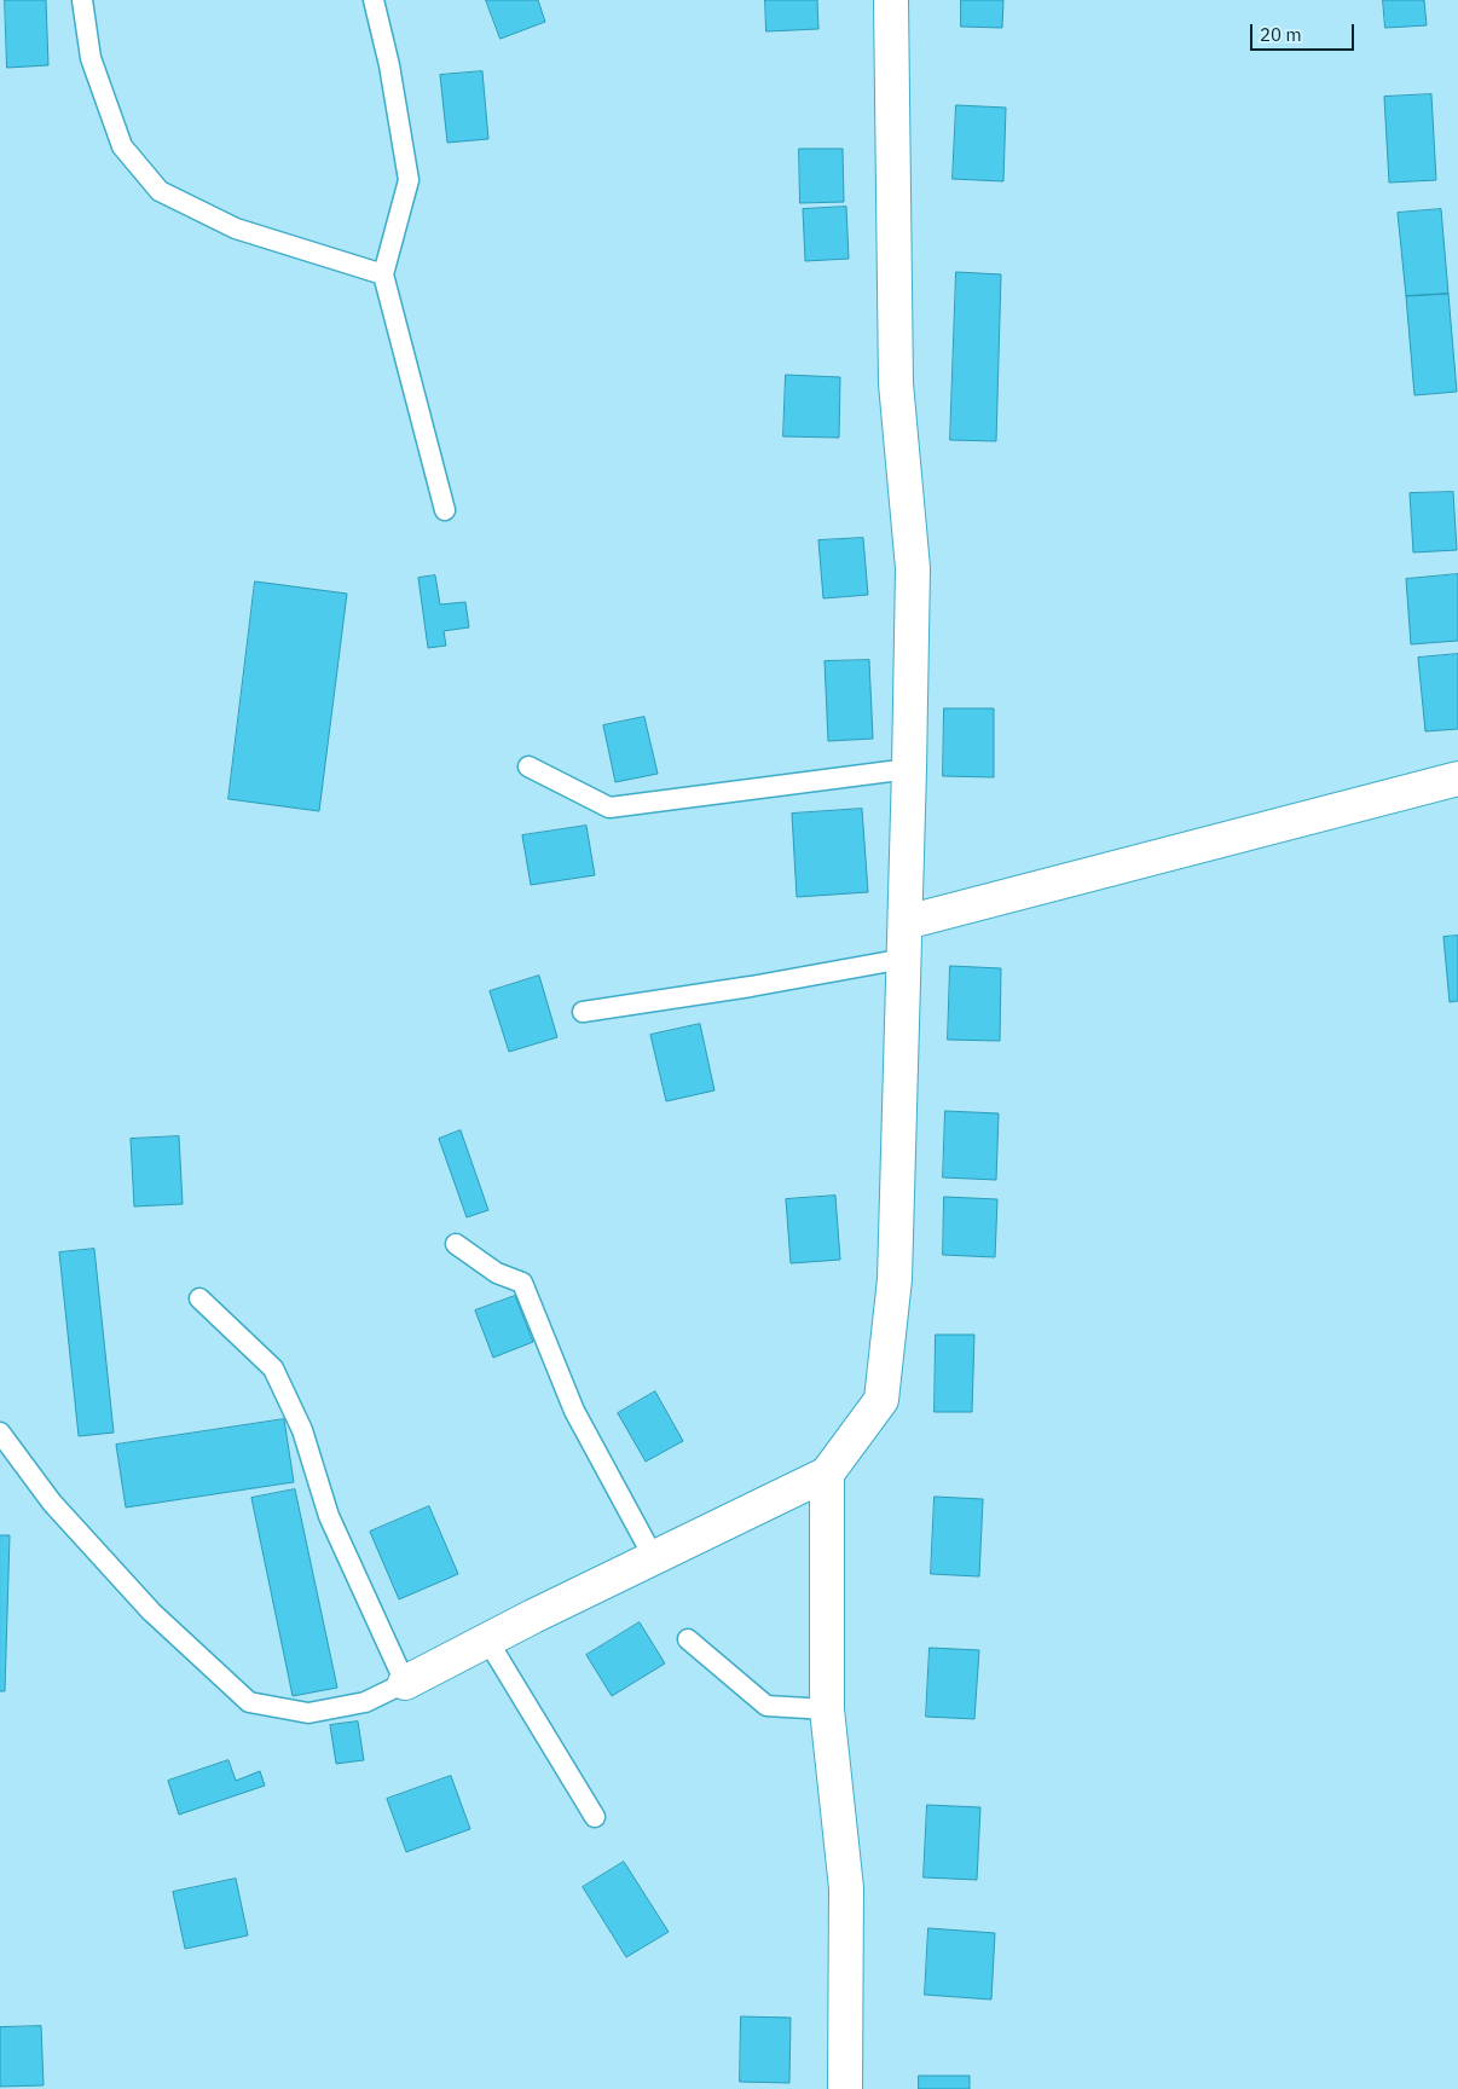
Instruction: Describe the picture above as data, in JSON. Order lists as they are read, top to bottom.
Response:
{
  "scale_bar": "20 m"
}
